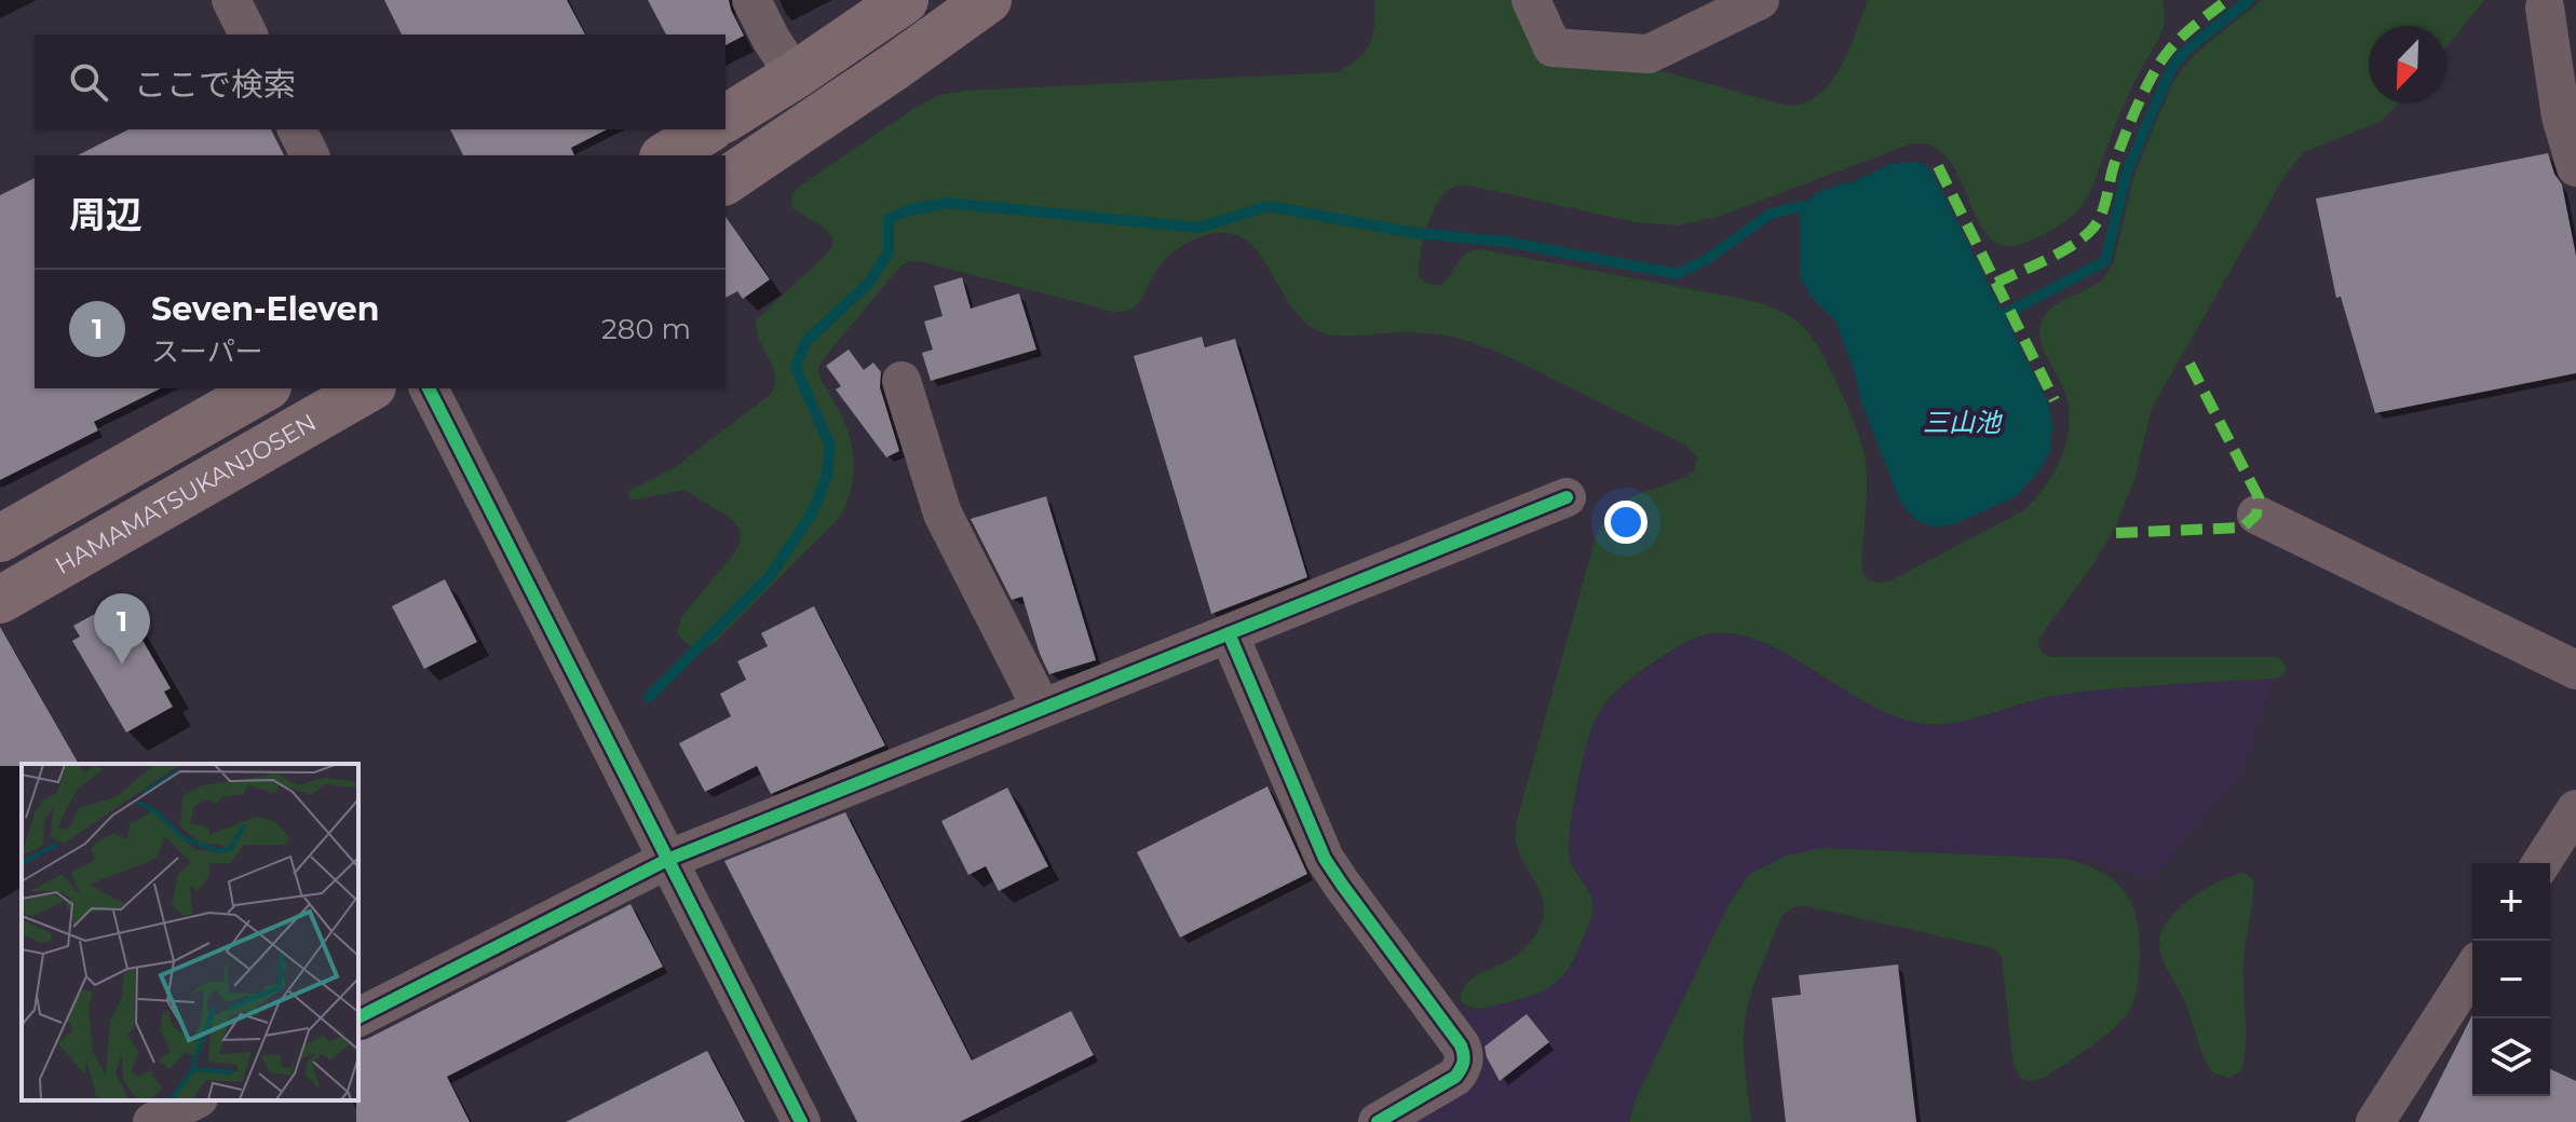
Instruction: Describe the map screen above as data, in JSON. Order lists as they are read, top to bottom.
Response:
{
  "streets": {
    "main road": ["HAMAMATSUKANJOSEN"]
  },
  "water": ["三山池"],
  "north": "bottom left",
  "page": {
    "search": "ここで検索",
    "heading": "周辺",
    "list": [
      {
        "mark": "1",
        "name": "Seven-Eleven",
        "note": "スーパー",
        "value": "280 m"
      }
    ],
    "pins": "1",
    "map_buttons": ["+", "−"]
  }
}
